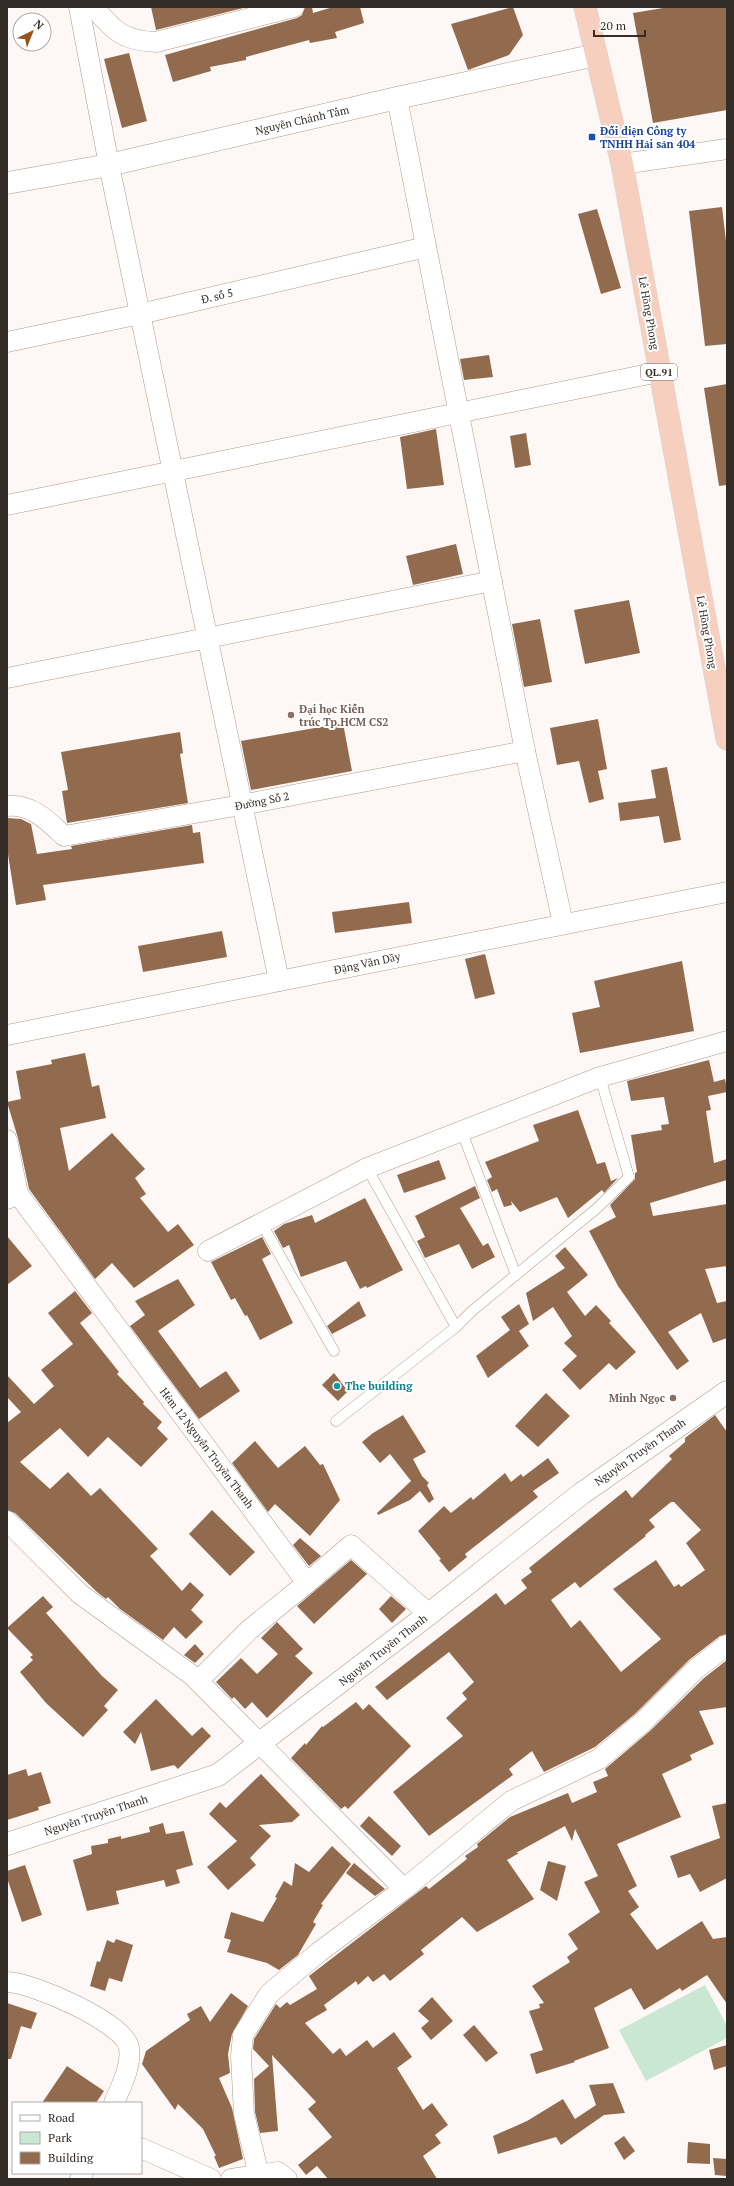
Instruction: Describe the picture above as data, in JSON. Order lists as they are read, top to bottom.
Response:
{
  "streets": {
    "highway": ["Lê Hồng Phong", "QL.91"],
    "street": [
      "Nguyễn Chánh Tâm",
      "Đ. số 5",
      "Đường Số 2",
      "Đặng Văn Dầy",
      "Hẻm 12 Nguyễn Truyền Thanh",
      "Nguyễn Truyền Thanh"
    ]
  },
  "crossings": [
    ["Nguyễn Chánh Tâm", "Lê Hồng Phong"]
  ],
  "places": {
    "transit": ["Đối diện Công ty TNHH Hải sản 404"],
    "other": ["Đại học Kiến trúc Tp.HCM CS2", "The building", "Minh Ngọc"]
  },
  "legend": ["Road", "Park", "Building"],
  "scale_bar": "20 m",
  "north": "top right"
}
